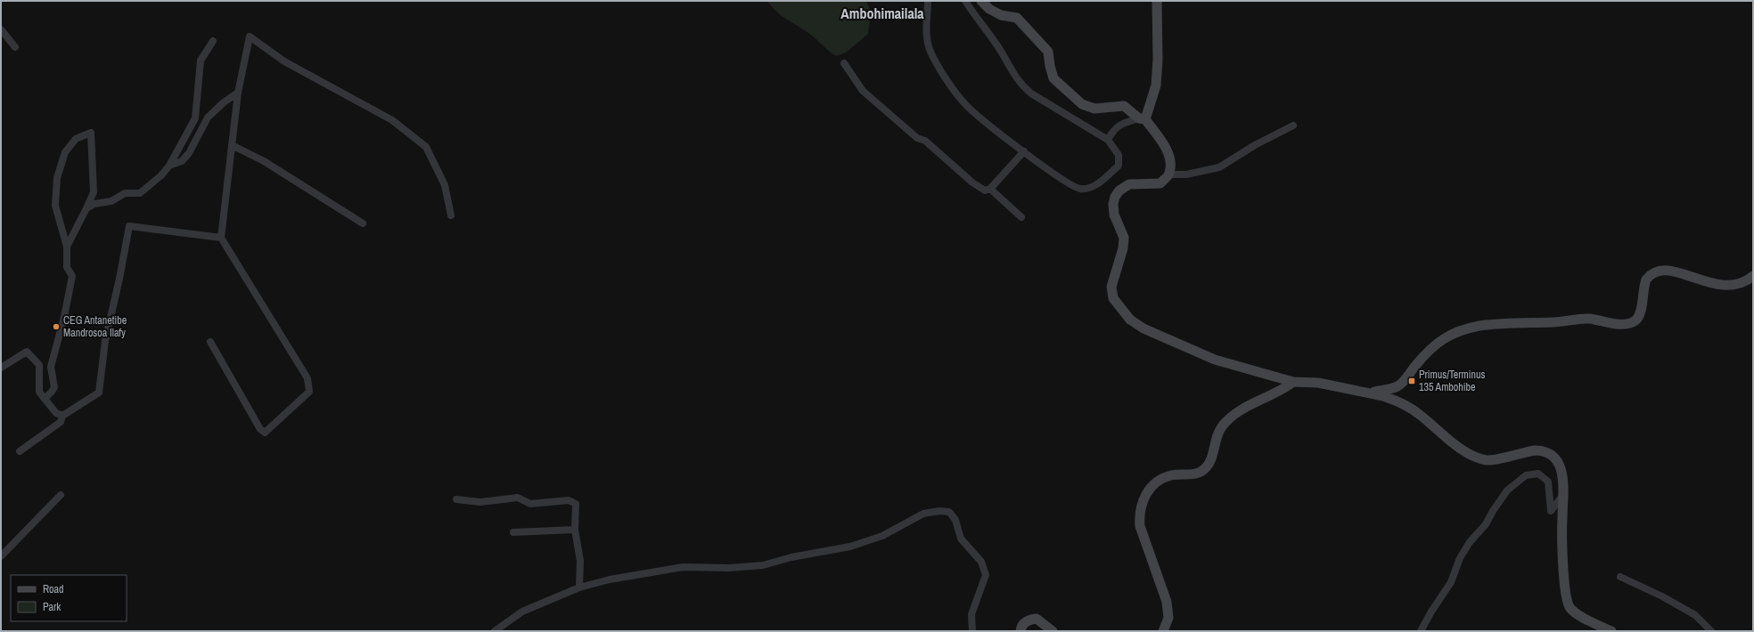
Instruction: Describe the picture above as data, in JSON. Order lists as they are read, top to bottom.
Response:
{
  "districts": ["Ambohimailala"],
  "places": {
    "other": ["CEG Antanetibe Mandrosoa Ilafy"],
    "transit": ["Primus/Terminus 135 Ambohibe"]
  },
  "legend": ["Road", "Park"]
}
